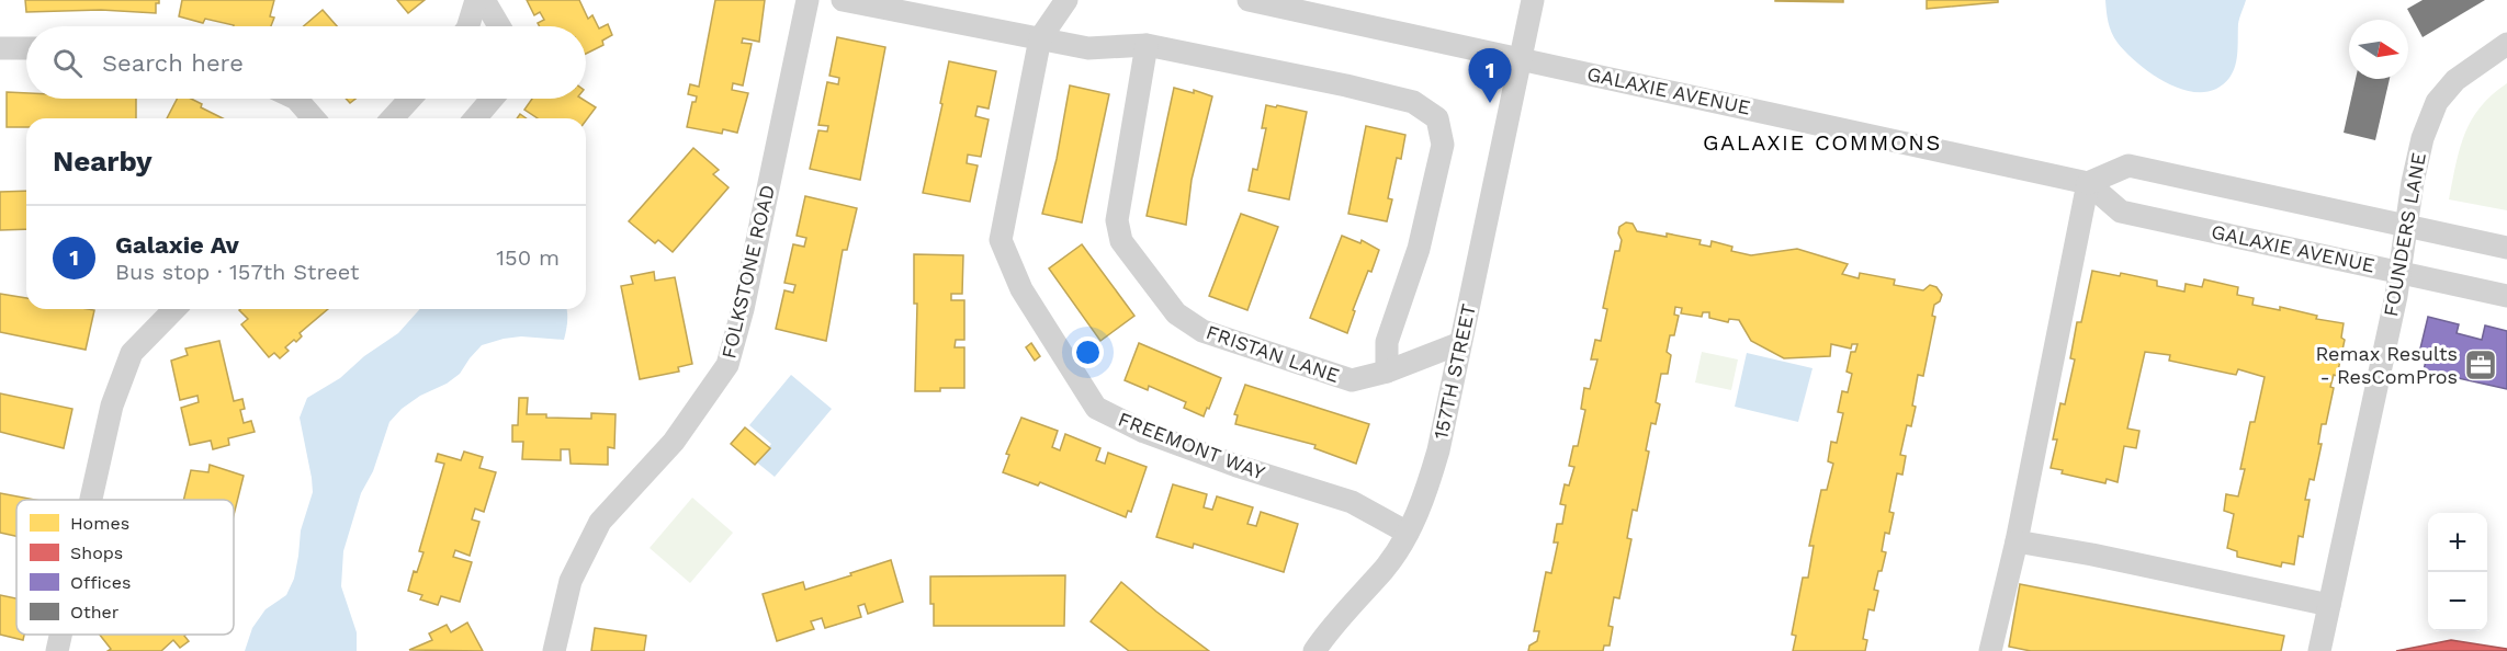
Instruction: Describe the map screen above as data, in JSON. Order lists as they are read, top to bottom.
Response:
{
  "streets": {
    "street": [
      "GALAXIE AVENUE",
      "FOUNDERS LANE",
      "FOLKSTONE ROAD",
      "FRISTAN LANE",
      "157TH STREET",
      "FREEMONT WAY"
    ]
  },
  "crossings": [
    ["GALAXIE AVENUE", "FOUNDERS LANE"],
    ["GALAXIE AVENUE", "157TH STREET"],
    ["FRISTAN LANE", "157TH STREET"],
    ["157TH STREET", "FREEMONT WAY"]
  ],
  "districts": ["GALAXIE COMMONS"],
  "places": {
    "office": ["Remax Results - ResComPros"]
  },
  "legend": [
    "Homes",
    "Shops",
    "Offices",
    "Other"
  ],
  "north": "right",
  "page": {
    "search": "Search here",
    "pins": "1",
    "heading": "Nearby",
    "list": [
      {
        "mark": "1",
        "name": "Galaxie Av",
        "note": "Bus stop · 157th Street",
        "value": "150 m"
      }
    ],
    "map_buttons": ["+", "−"]
  }
}
